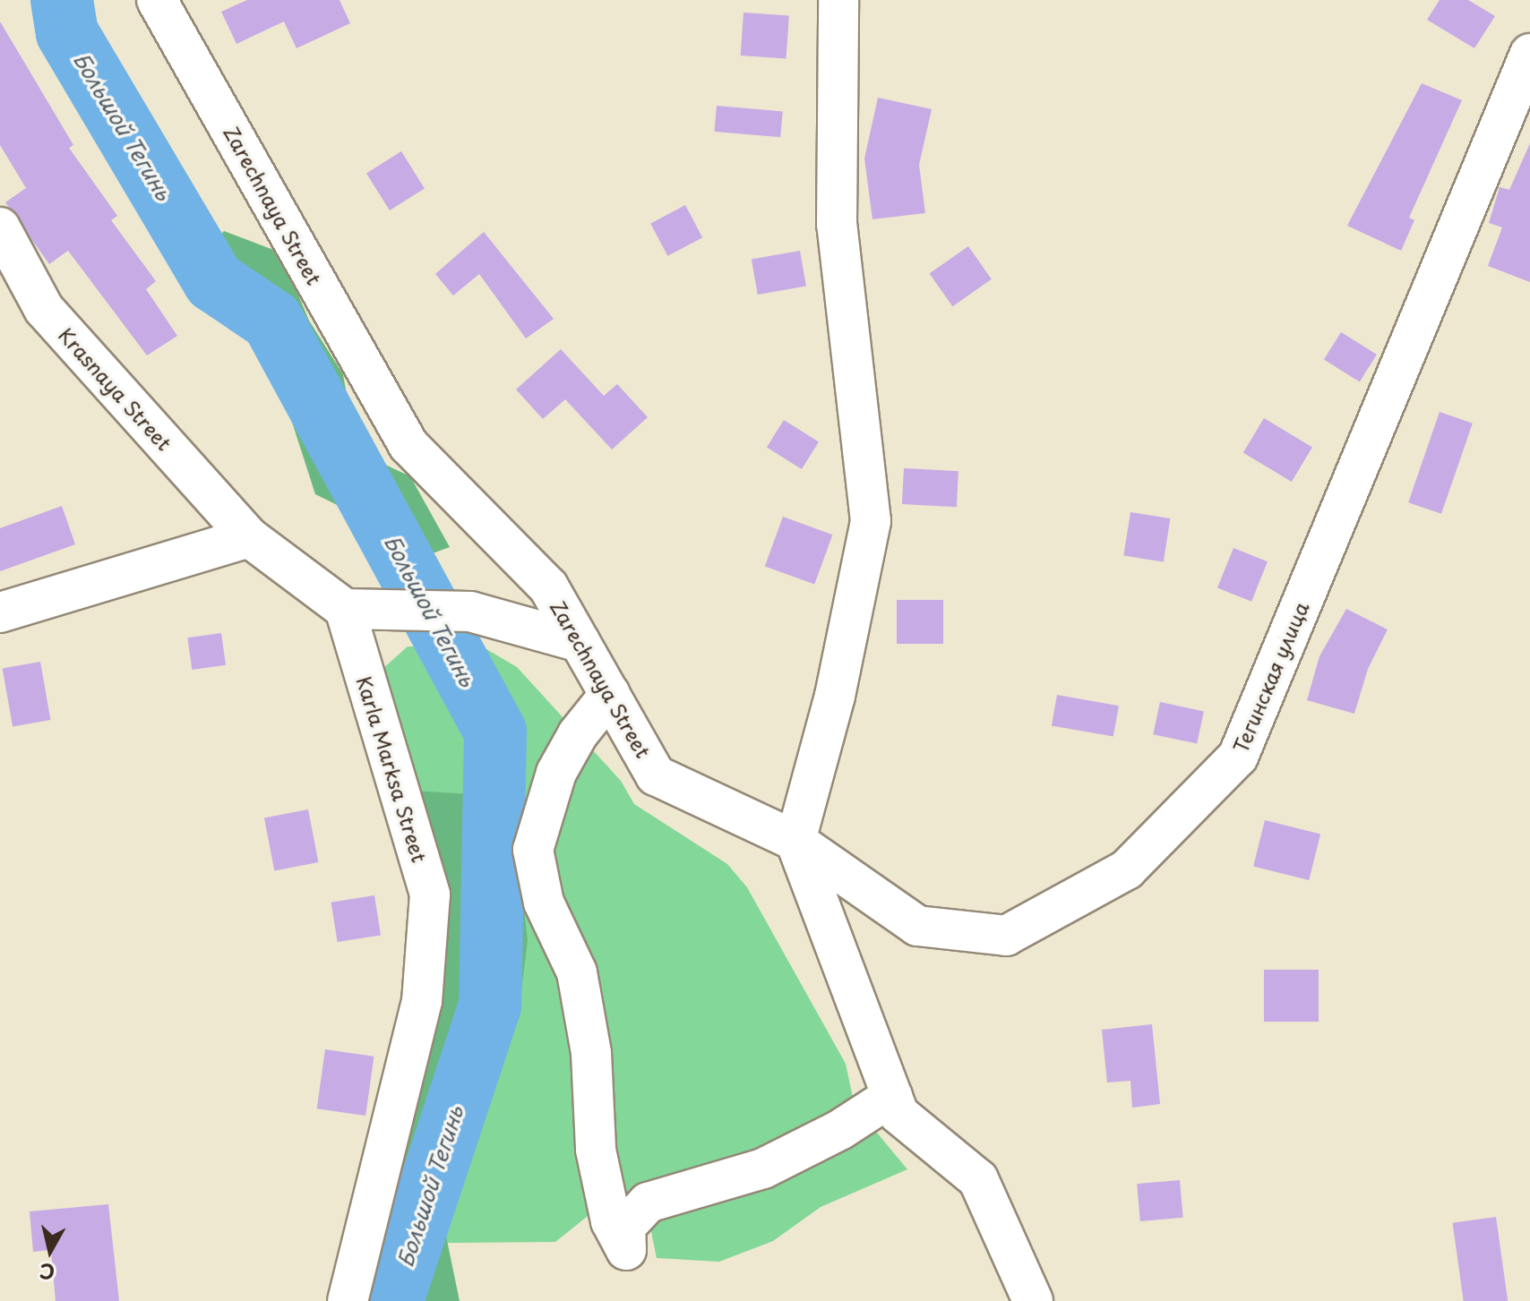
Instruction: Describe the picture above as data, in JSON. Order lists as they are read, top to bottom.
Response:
{
  "streets": {
    "street": [
      "Zarechnaya Street",
      "Krasnaya Street",
      "Тегинская улица",
      "Karla Marksa Street"
    ]
  },
  "crossings": [
    ["Zarechnaya Street", "Тегинская улица"]
  ],
  "water": ["Большой Тегинь"],
  "north": "bottom"
}
